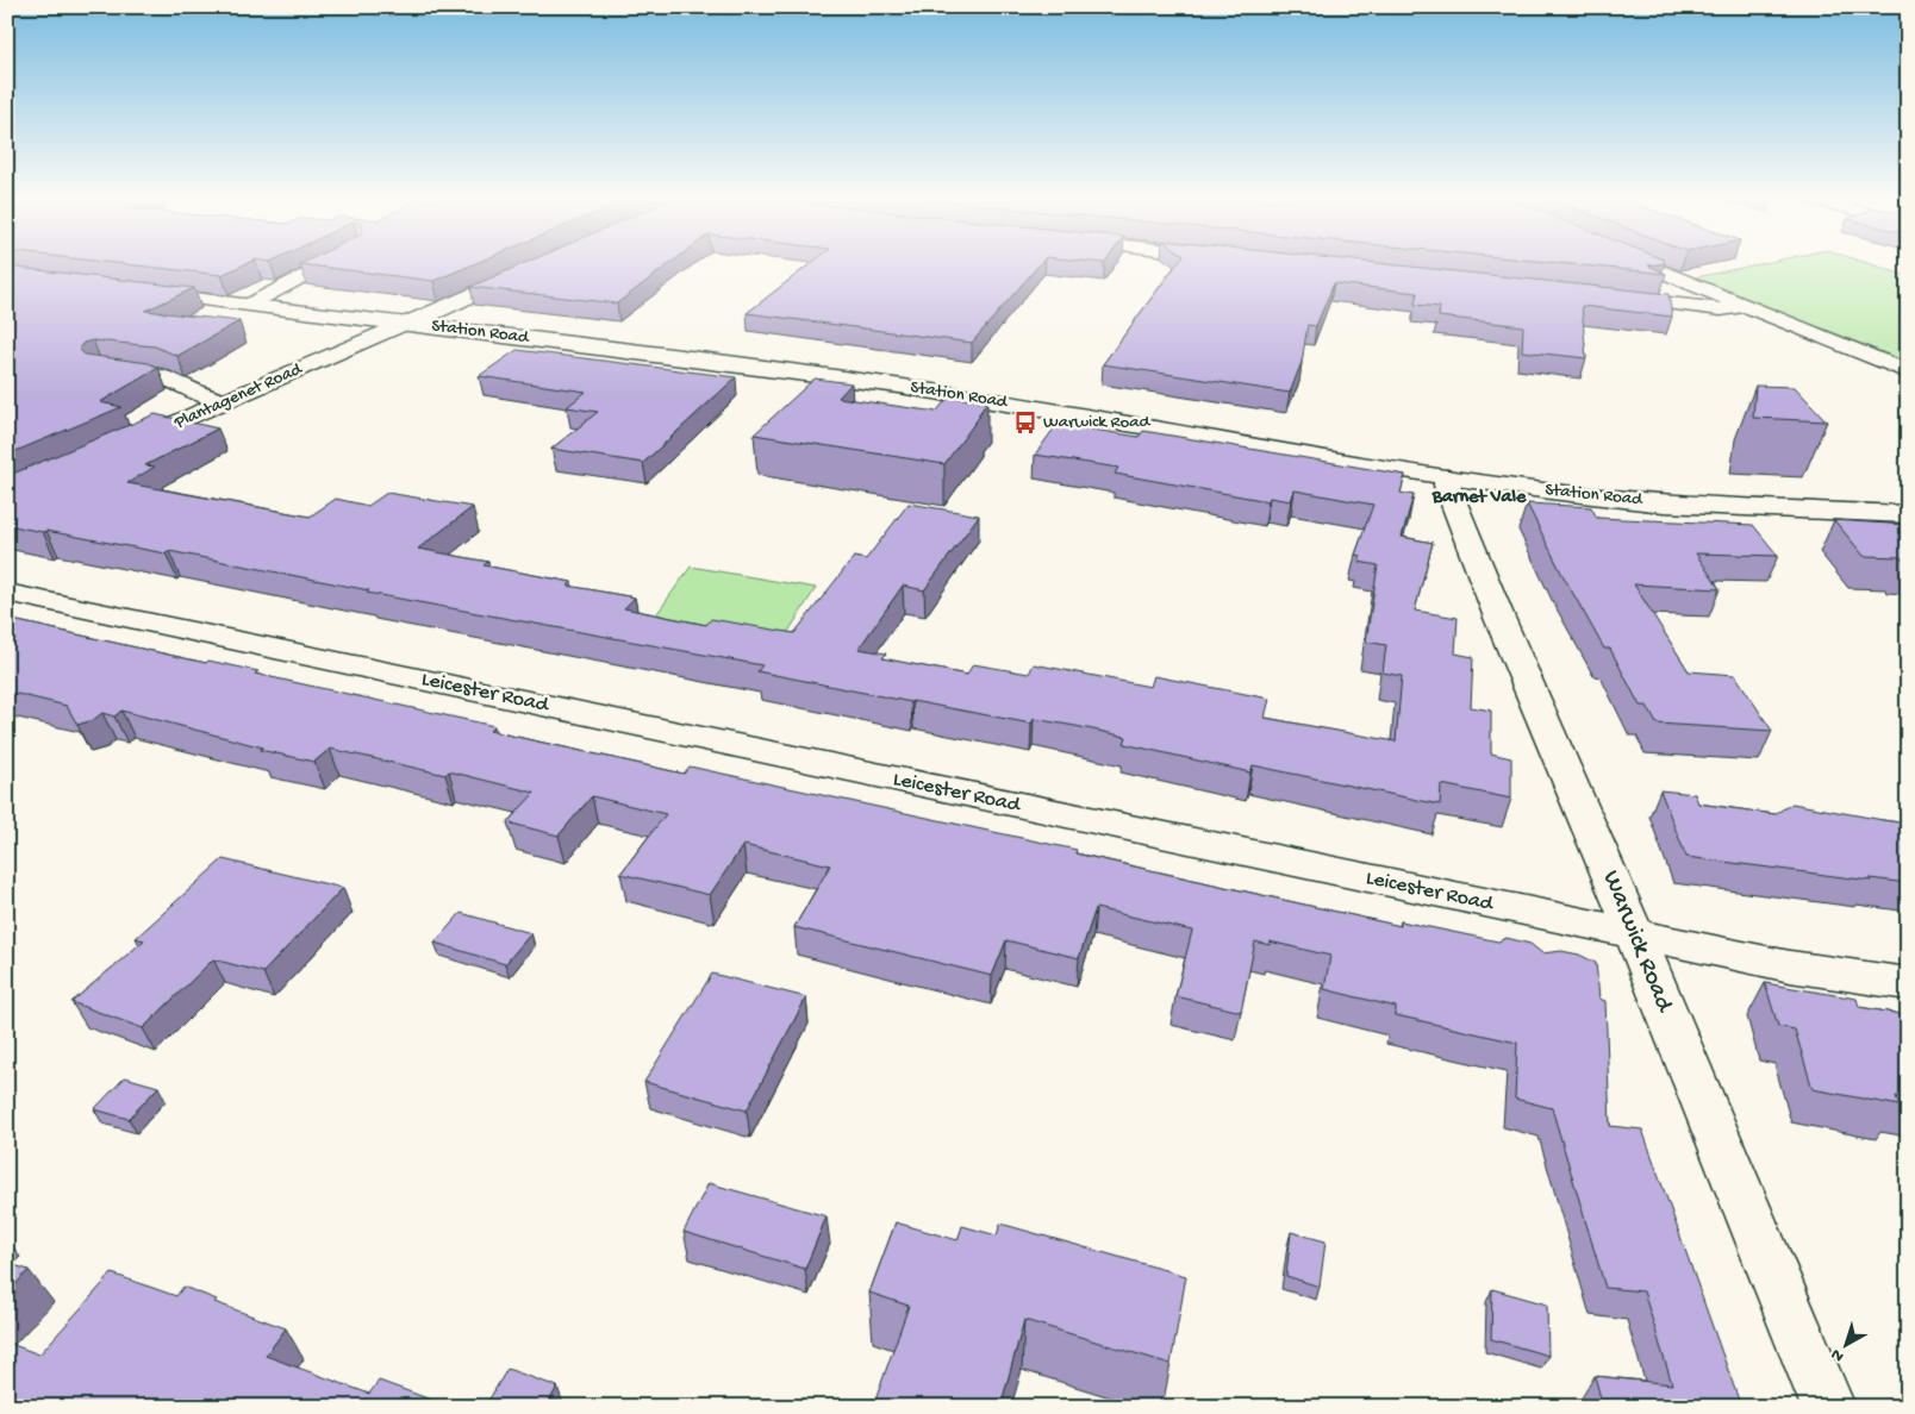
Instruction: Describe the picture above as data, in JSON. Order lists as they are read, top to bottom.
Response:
{
  "streets": {
    "street": [
      "Station Road",
      "Plantagenet Road",
      "Leicester Road",
      "Warwick Road"
    ]
  },
  "crossings": [
    ["Station Road", "Plantagenet Road"],
    ["Station Road", "Warwick Road"],
    ["Leicester Road", "Warwick Road"]
  ],
  "districts": ["Barnet Vale"],
  "places": {
    "bus stop": ["Warwick Road"]
  },
  "north": "bottom left"
}
